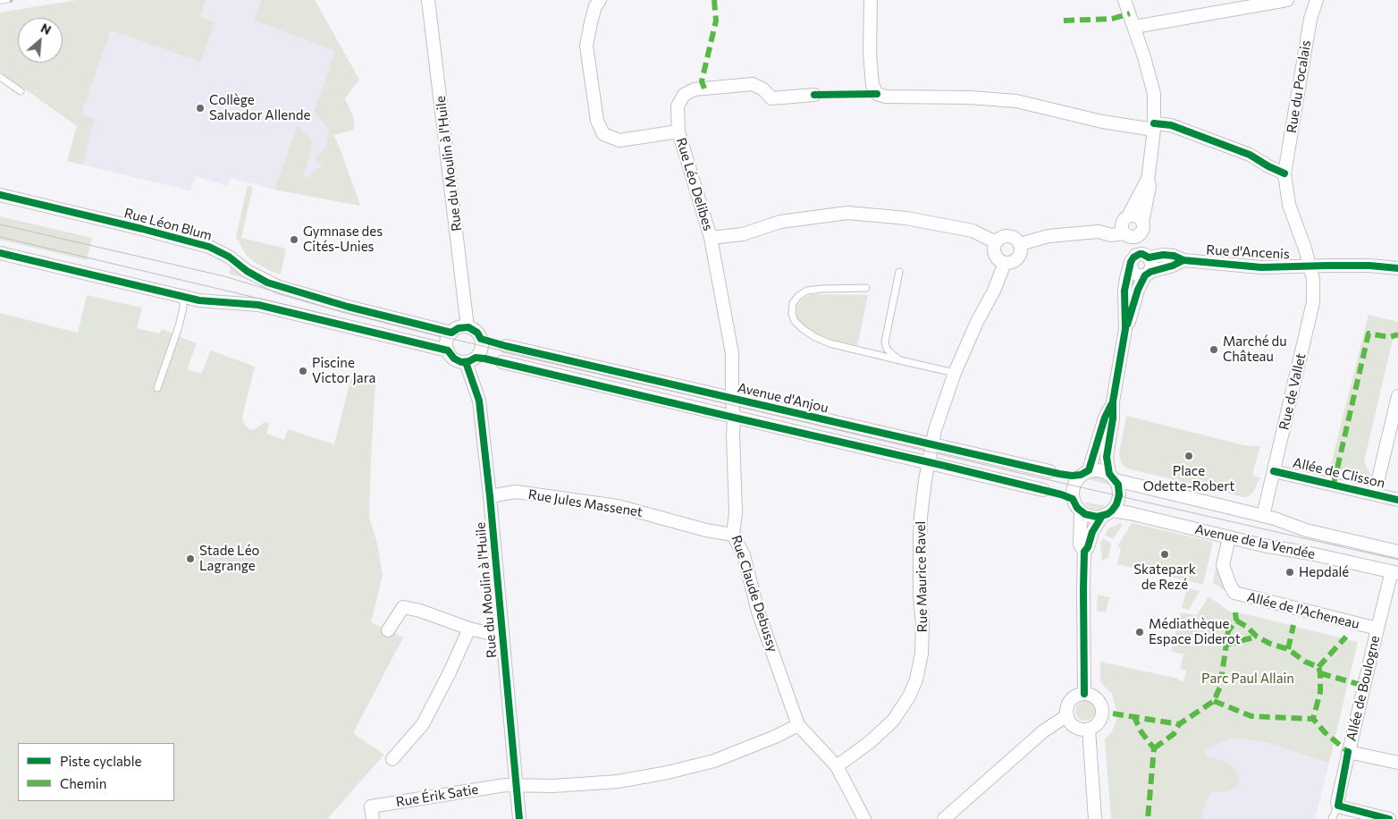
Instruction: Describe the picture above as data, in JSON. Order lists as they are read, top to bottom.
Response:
{
  "streets": {
    "street": [
      "Rue du Pocalais",
      "Rue du Moulin à l'Huile",
      "Rue Léo Delibes",
      "Rue Léon Blum",
      "Rue d'Ancenis",
      "Rue de Vallet",
      "Avenue d'Anjou",
      "Allée de Clisson",
      "Rue Jules Massenet",
      "Avenue de la Vendée",
      "Rue Maurice Ravel",
      "Rue Claude Debussy",
      "Allée de l'Acheneau",
      "Allée de Boulogne",
      "Rue Érik Satie"
    ]
  },
  "crossings": [
    ["Rue du Pocalais", "Rue d'Ancenis"],
    ["Rue du Pocalais", "Rue de Vallet"],
    ["Rue du Moulin à l'Huile", "Rue Léon Blum"],
    ["Rue du Moulin à l'Huile", "Rue Jules Massenet"],
    ["Rue du Moulin à l'Huile", "Rue Érik Satie"],
    ["Rue Léo Delibes", "Rue Claude Debussy"],
    ["Rue d'Ancenis", "Rue de Vallet"],
    ["Rue de Vallet", "Allée de Clisson"],
    ["Rue de Vallet", "Avenue de la Vendée"],
    ["Avenue d'Anjou", "Rue Maurice Ravel"],
    ["Avenue d'Anjou", "Rue Claude Debussy"],
    ["Rue Jules Massenet", "Rue Claude Debussy"],
    ["Avenue de la Vendée", "Allée de l'Acheneau"],
    ["Avenue de la Vendée", "Allée de Boulogne"],
    ["Rue Maurice Ravel", "Rue Claude Debussy"],
    ["Allée de l'Acheneau", "Allée de Boulogne"]
  ],
  "parks": ["Parc Paul Allain"],
  "places": [
    "Collège Salvador Allende",
    "Gymnase des Cités-Unies",
    "Marché du Château",
    "Piscine Victor Jara",
    "Place Odette-Robert",
    "Skatepark de Rezé",
    "Stade Léo Lagrange",
    "Hepdalé",
    "Médiathèque Espace Diderot"
  ],
  "legend": ["Piste cyclable", "Chemin"],
  "north": "top right"
}
